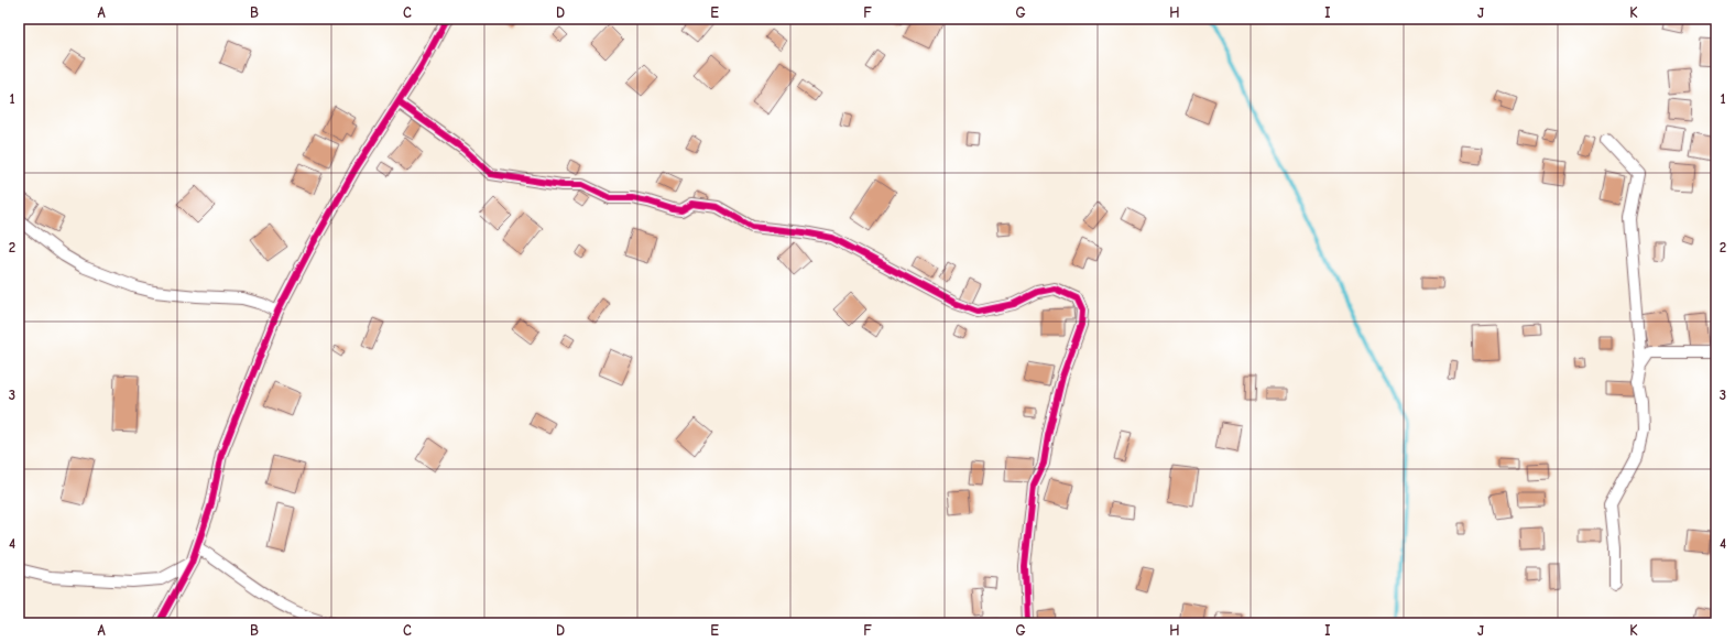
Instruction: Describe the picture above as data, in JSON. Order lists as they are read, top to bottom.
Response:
{
  "grid": {
    "columns": [
      "A",
      "B",
      "C",
      "D",
      "E",
      "F",
      "G",
      "H",
      "I",
      "J",
      "K"
    ],
    "rows": [
      "1",
      "2",
      "3",
      "4"
    ]
  }
}
